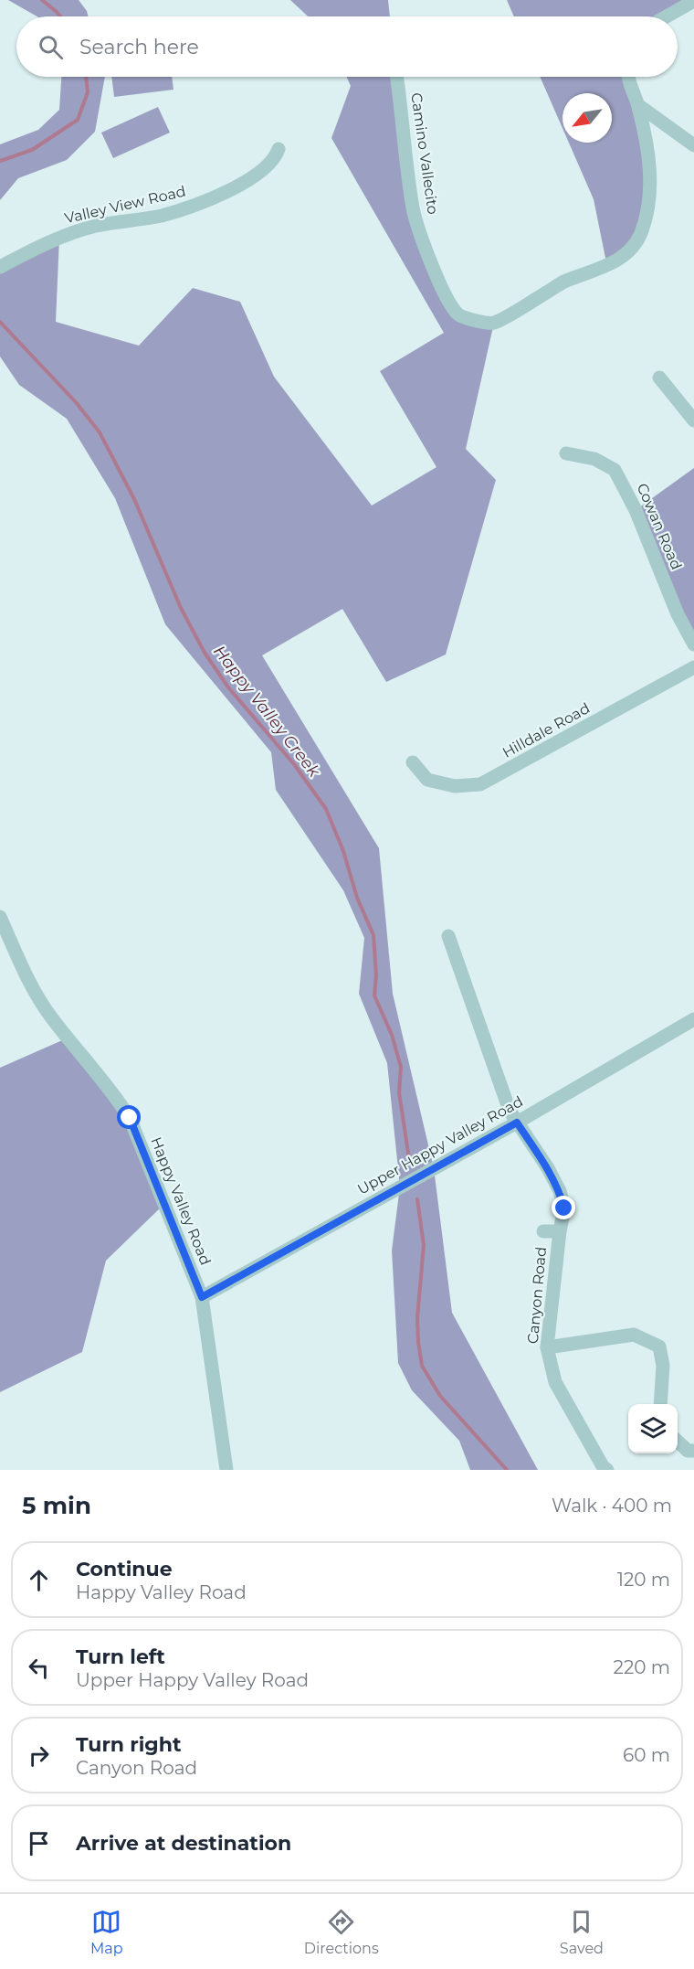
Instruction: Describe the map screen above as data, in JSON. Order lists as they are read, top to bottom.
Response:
{
  "streets": {
    "street": [
      "Camino Vallecito",
      "Valley View Road",
      "Cowan Road",
      "Hilldale Road",
      "Upper Happy Valley Road",
      "Happy Valley Road",
      "Canyon Road"
    ]
  },
  "crossings": [
    ["Upper Happy Valley Road", "Happy Valley Road"],
    ["Upper Happy Valley Road", "Canyon Road"]
  ],
  "water": ["Happy Valley Creek"],
  "north": "bottom left",
  "page": {
    "search": "Search here",
    "heading": ["5 min", "Walk · 400 m"],
    "list": [
      ["Continue", "Happy Valley Road", "120 m"],
      ["Turn left", "Upper Happy Valley Road", "220 m"],
      ["Turn right", "Canyon Road", "60 m"],
      "Arrive at destination"
    ],
    "nav": ["Map", "Directions", "Saved"]
  }
}
